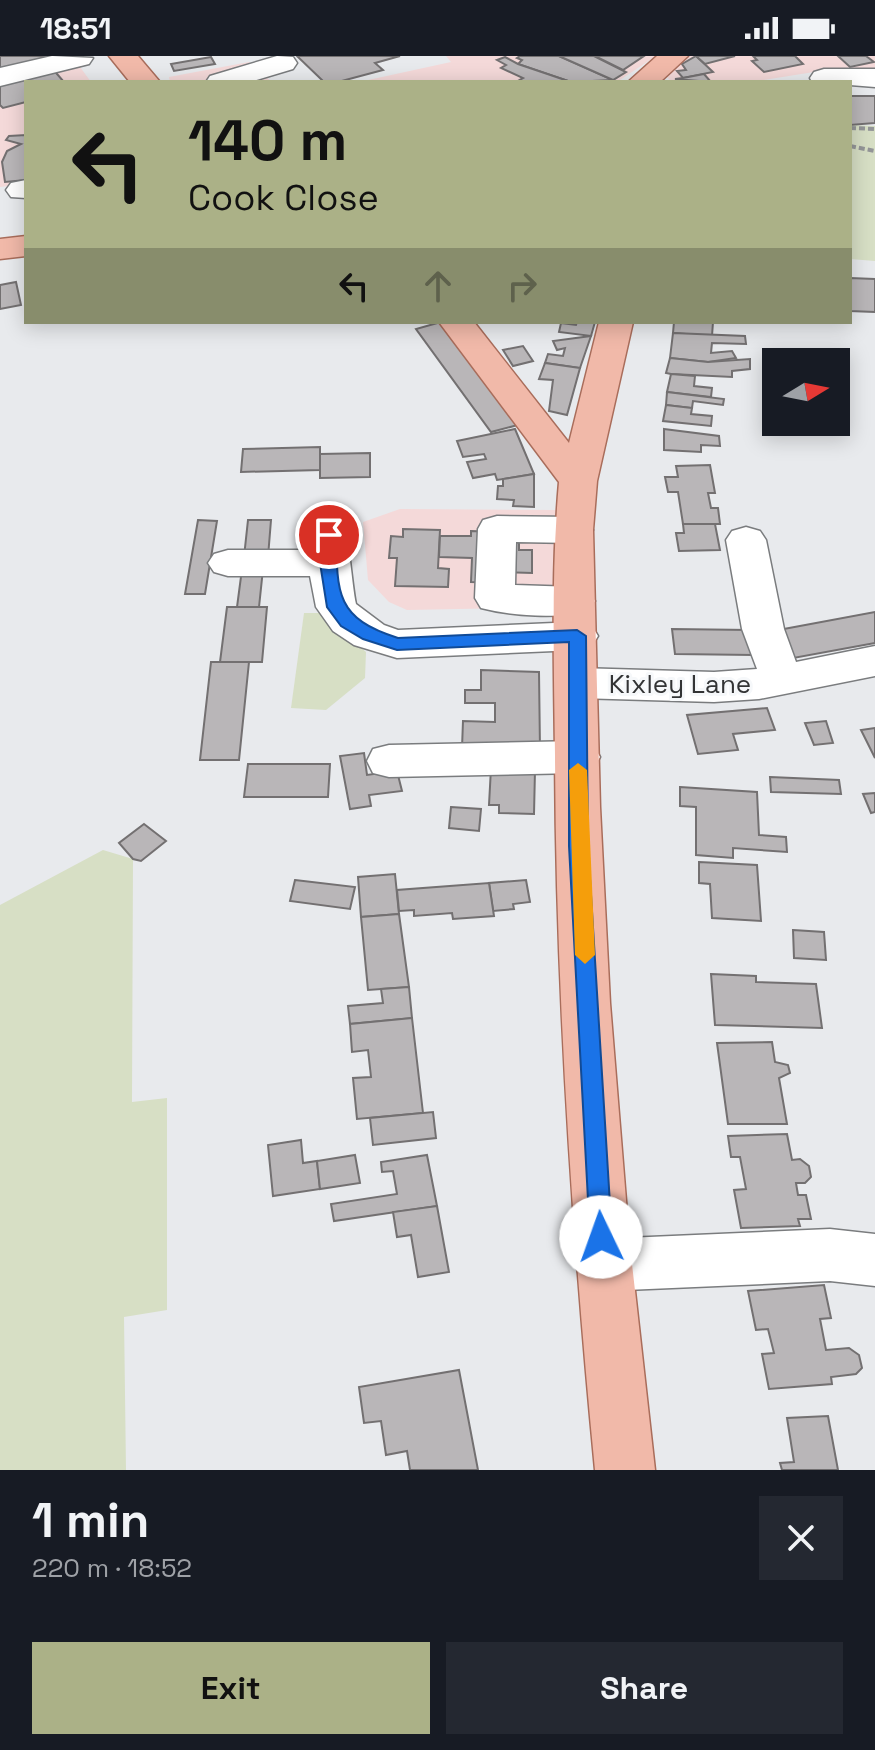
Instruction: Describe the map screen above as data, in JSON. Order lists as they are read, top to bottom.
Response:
{
  "streets": {
    "street": ["Kixley Lane"]
  },
  "north": "right",
  "page": {
    "status": "18:51",
    "turn": ["140 m", "Cook Close"],
    "heading": ["1 min", "220 m · 18:52"],
    "buttons": ["Exit", "Share"]
  }
}
